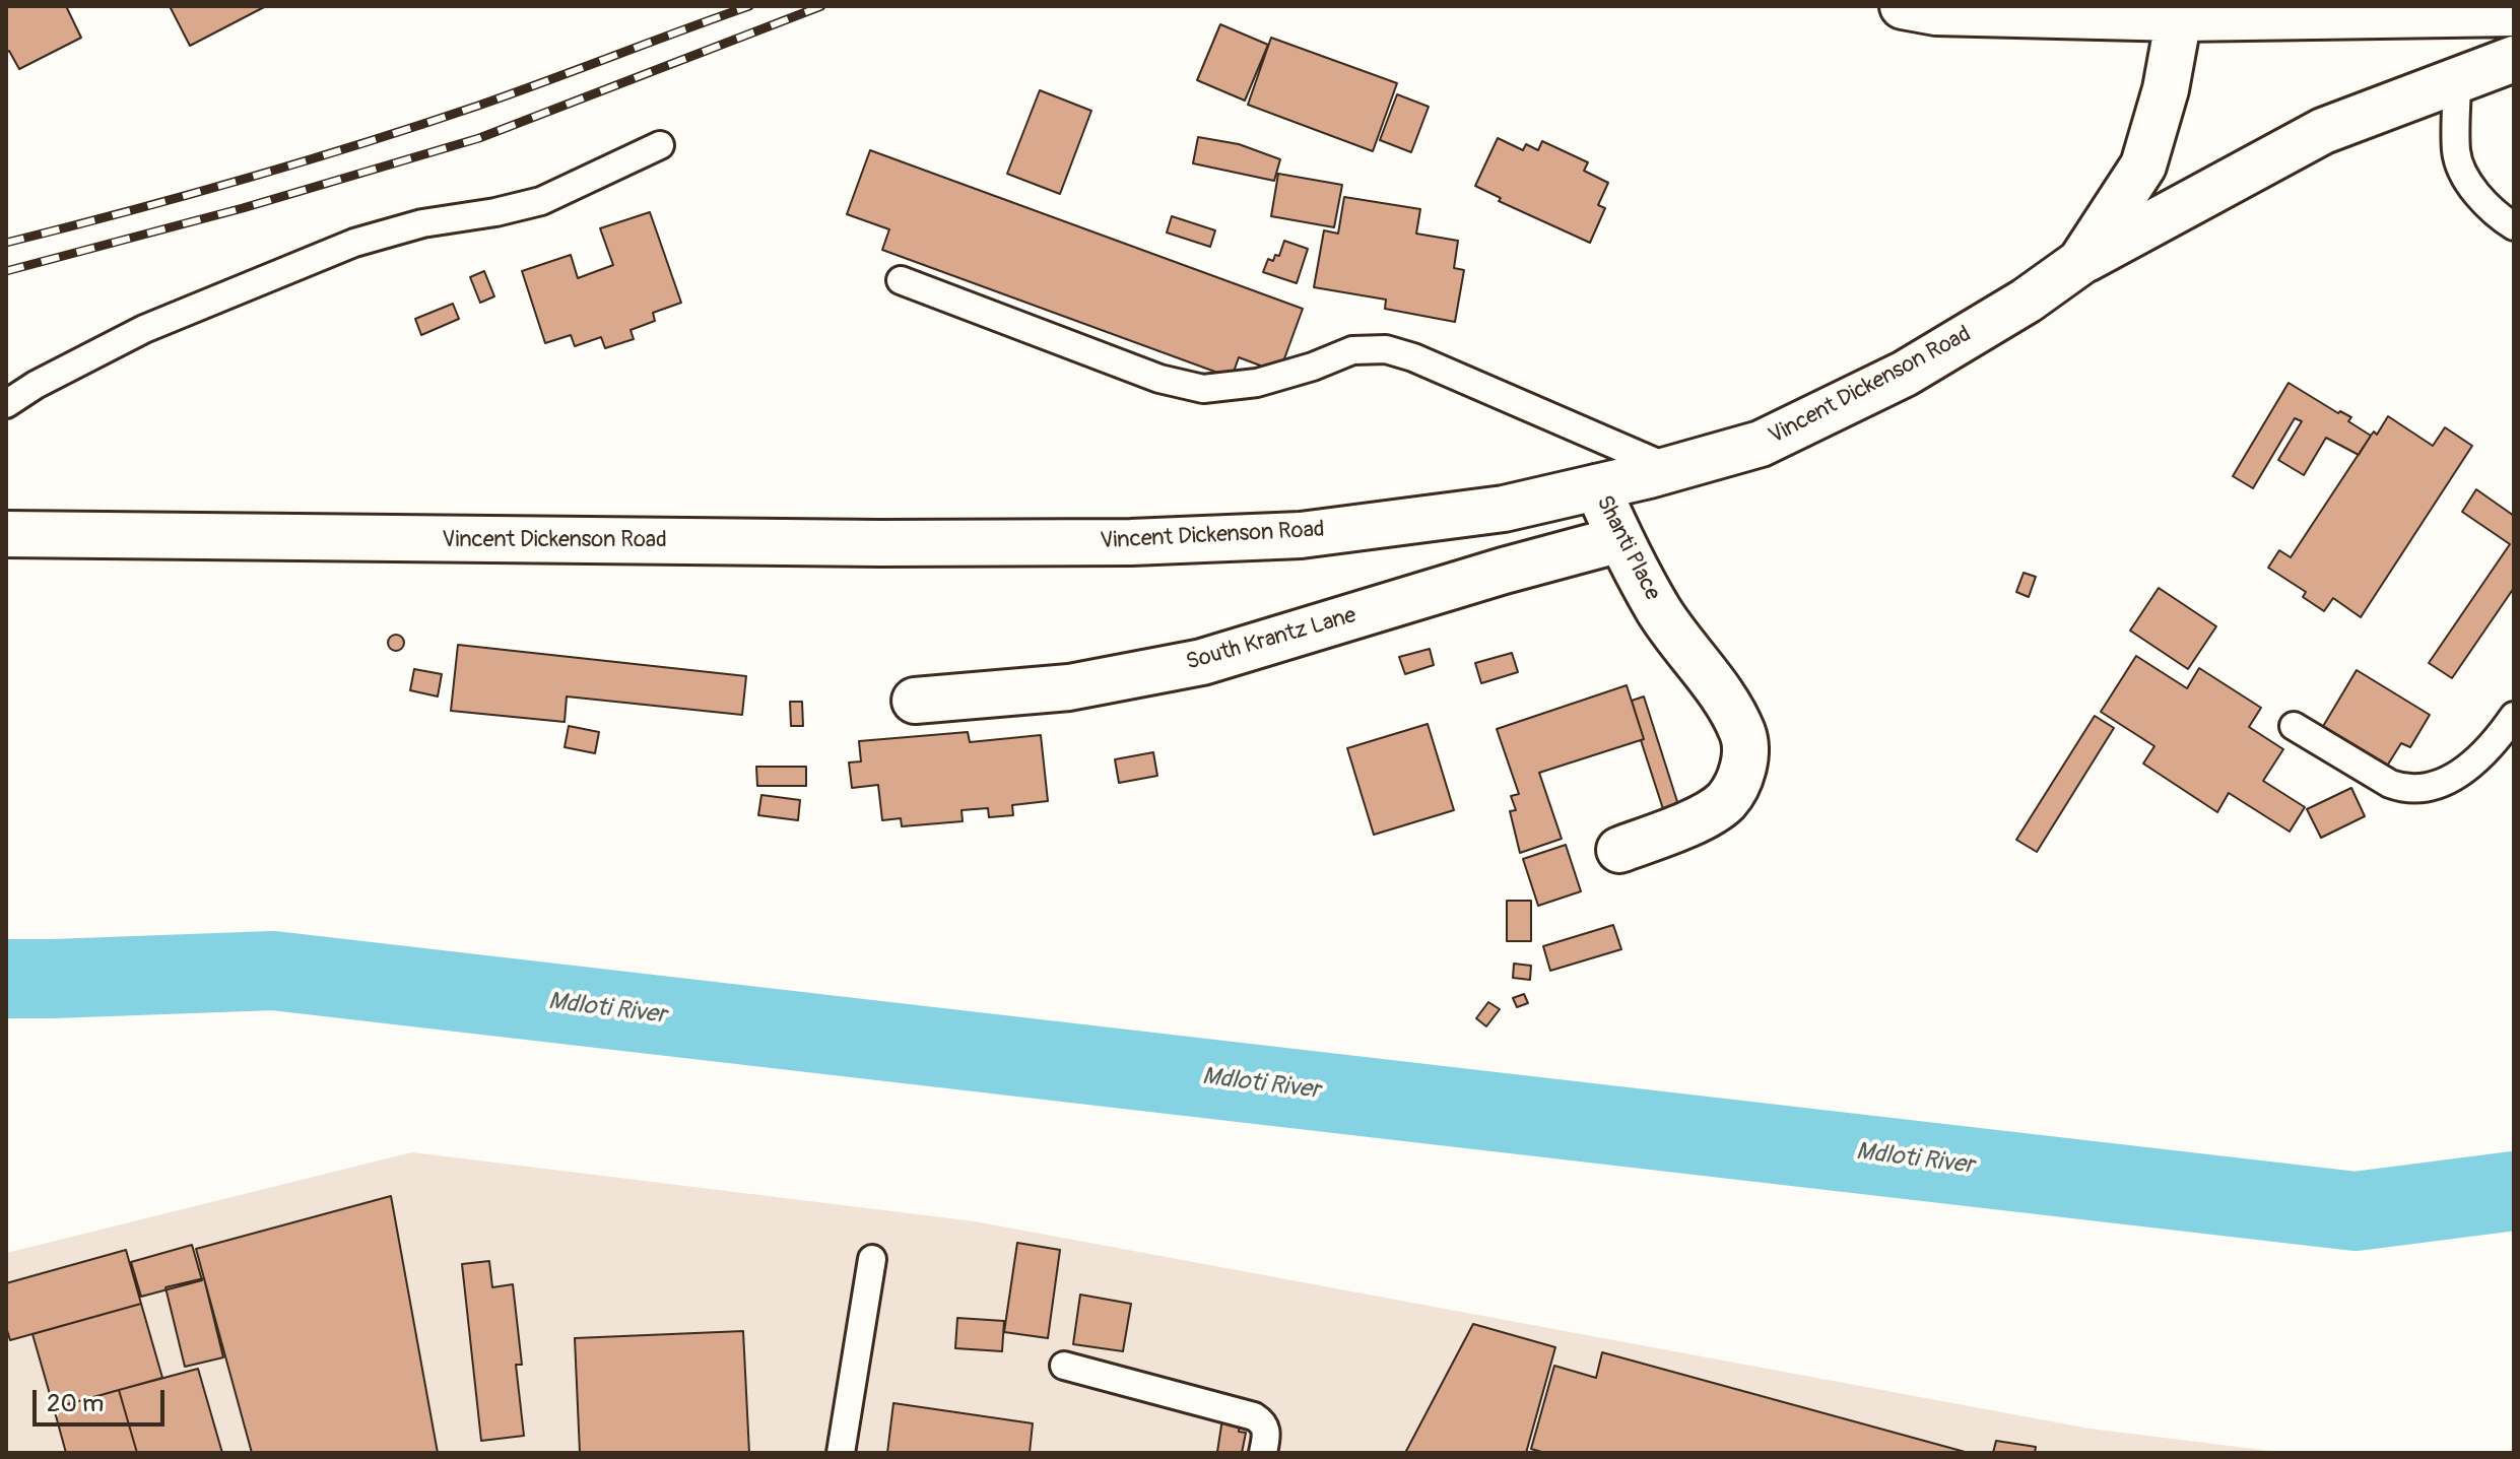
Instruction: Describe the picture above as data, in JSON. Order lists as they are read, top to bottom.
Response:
{
  "streets": {
    "main road": ["Vincent Dickenson Road", "Shanti Place", "South Krantz Lane"]
  },
  "crossings": [
    ["Vincent Dickenson Road", "Shanti Place"],
    ["Shanti Place", "South Krantz Lane"]
  ],
  "water": ["Mdloti River"],
  "scale_bar": "20 m"
}
